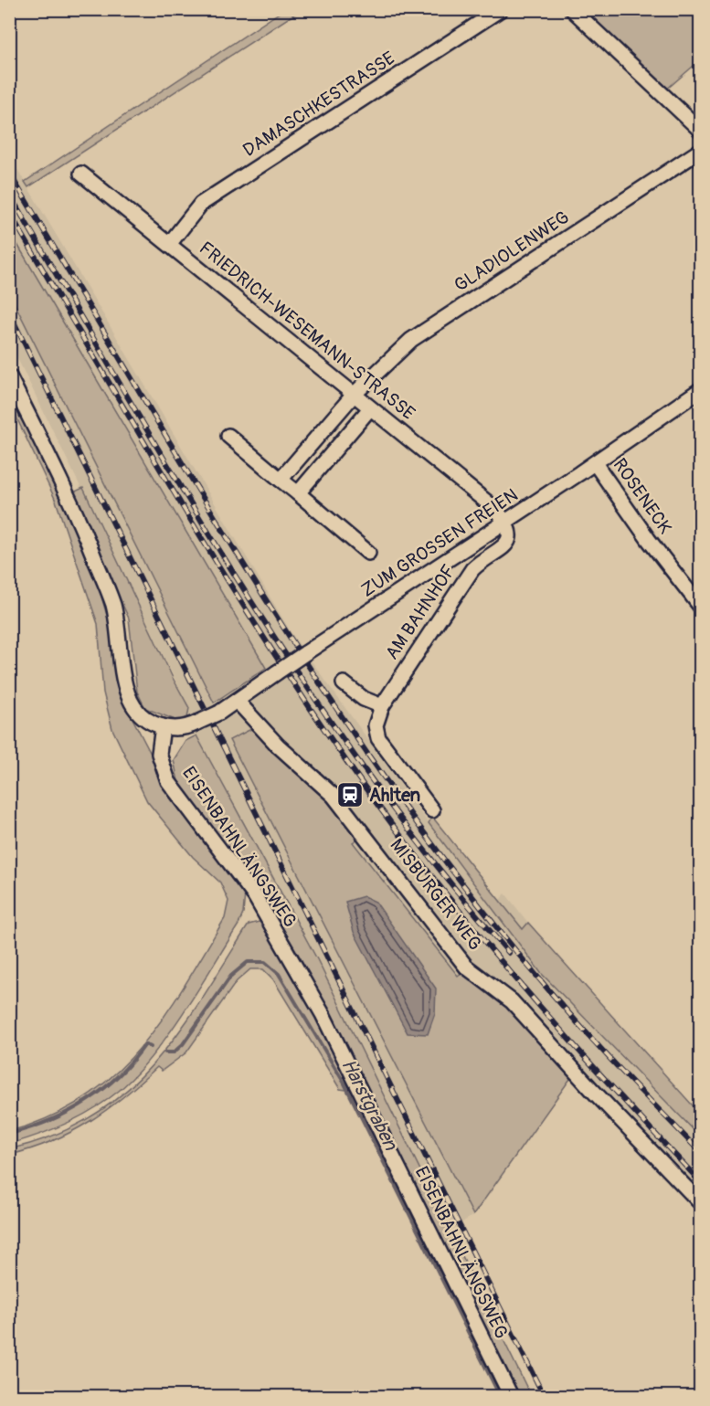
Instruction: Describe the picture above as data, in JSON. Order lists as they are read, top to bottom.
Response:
{
  "streets": {
    "street": [
      "DAMASCHKESTRASSE",
      "GLADIOLENWEG",
      "FRIEDRICH-WESEMANN-STRASSE",
      "ROSENECK",
      "ZUM GROSSEN FREIEN",
      "AM BAHNHOF",
      "EISENBAHNLÄNGSWEG",
      "MISBURGER WEG"
    ]
  },
  "crossings": [
    ["DAMASCHKESTRASSE", "FRIEDRICH-WESEMANN-STRASSE"],
    ["GLADIOLENWEG", "FRIEDRICH-WESEMANN-STRASSE"],
    ["FRIEDRICH-WESEMANN-STRASSE", "ZUM GROSSEN FREIEN"],
    ["FRIEDRICH-WESEMANN-STRASSE", "AM BAHNHOF"],
    ["ROSENECK", "ZUM GROSSEN FREIEN"],
    ["ZUM GROSSEN FREIEN", "AM BAHNHOF"],
    ["ZUM GROSSEN FREIEN", "EISENBAHNLÄNGSWEG"],
    ["ZUM GROSSEN FREIEN", "MISBURGER WEG"]
  ],
  "water": ["Harstgraben"],
  "places": {
    "station": ["Ahlten"]
  }
}
